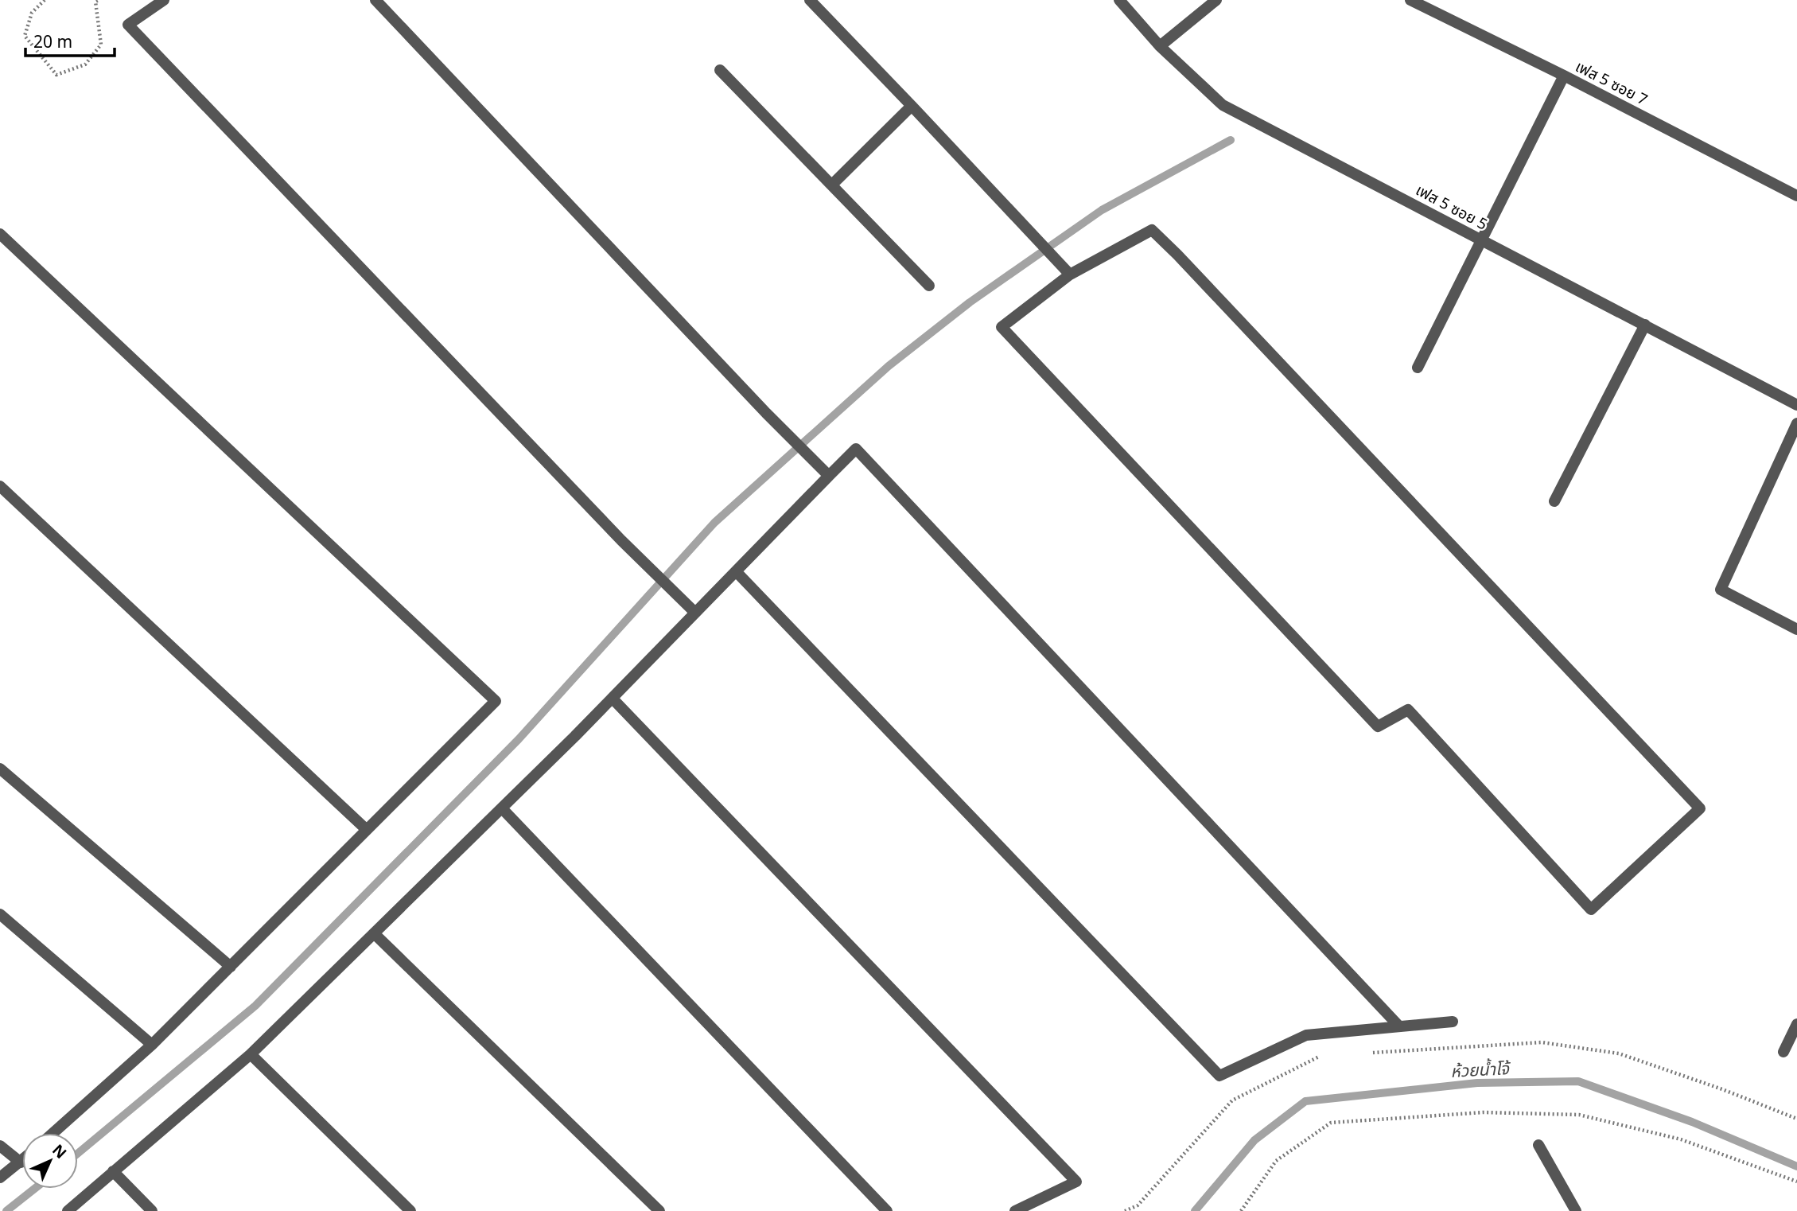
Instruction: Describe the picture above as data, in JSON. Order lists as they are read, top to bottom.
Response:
{
  "streets": {
    "street": ["เฟส 5 ซอย 7", "เฟส 5 ซอย 5"]
  },
  "water": ["ห้วยน้ำโจ้"],
  "scale_bar": "20 m",
  "north": "top right"
}
